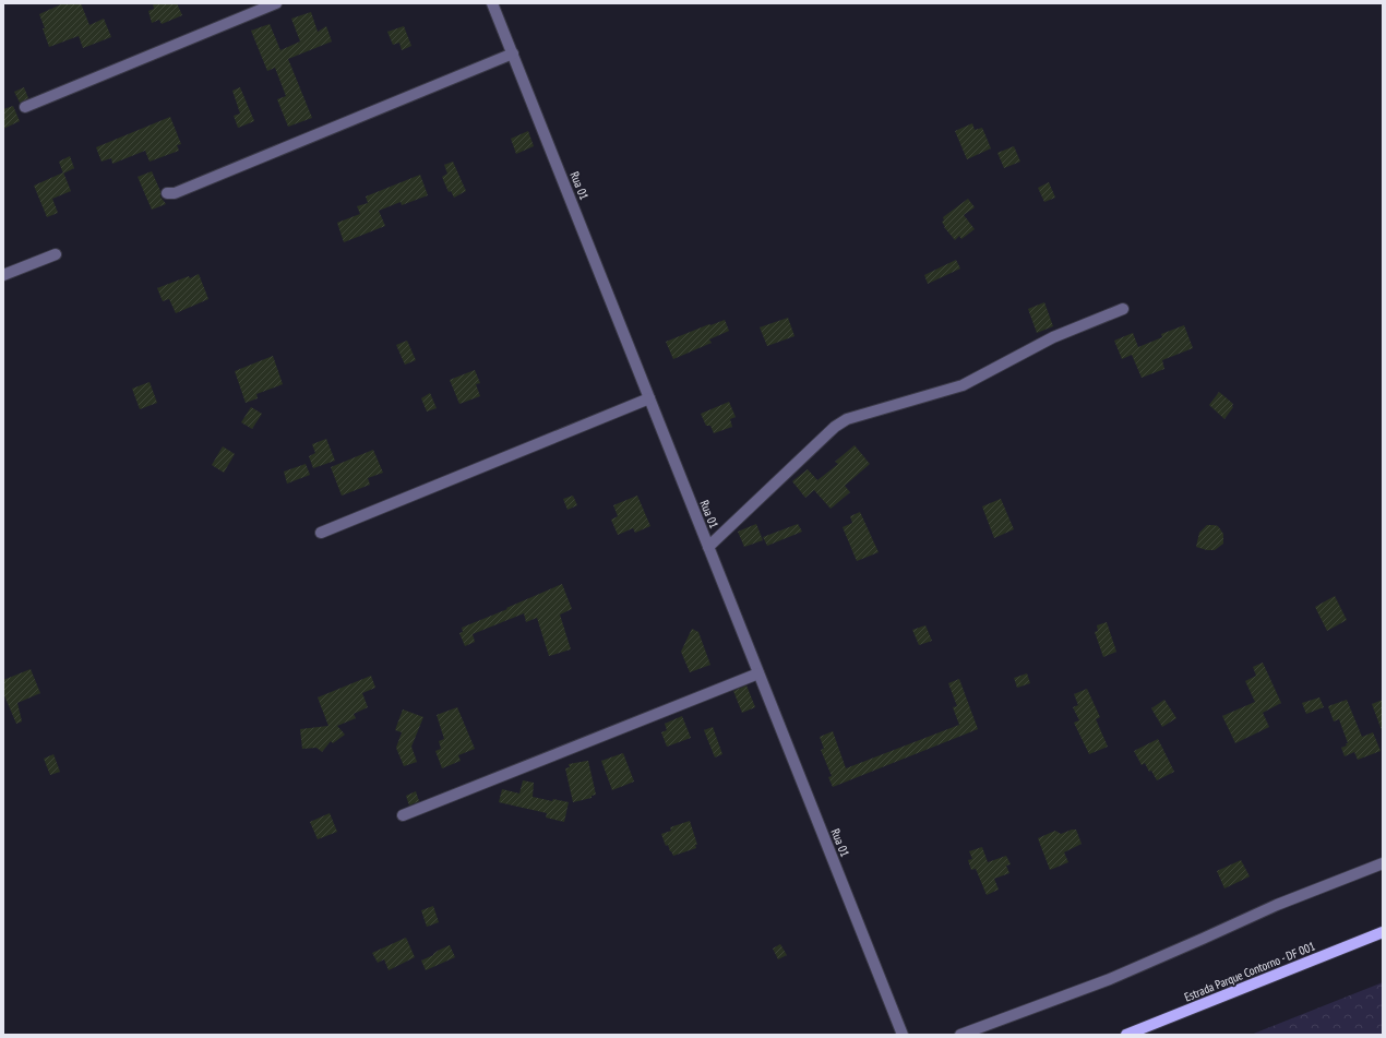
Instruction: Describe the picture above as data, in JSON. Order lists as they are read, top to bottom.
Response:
{
  "streets": {
    "main road": ["Estrada Parque Contorno - DF 001"],
    "street": ["Rua 01"]
  }
}
